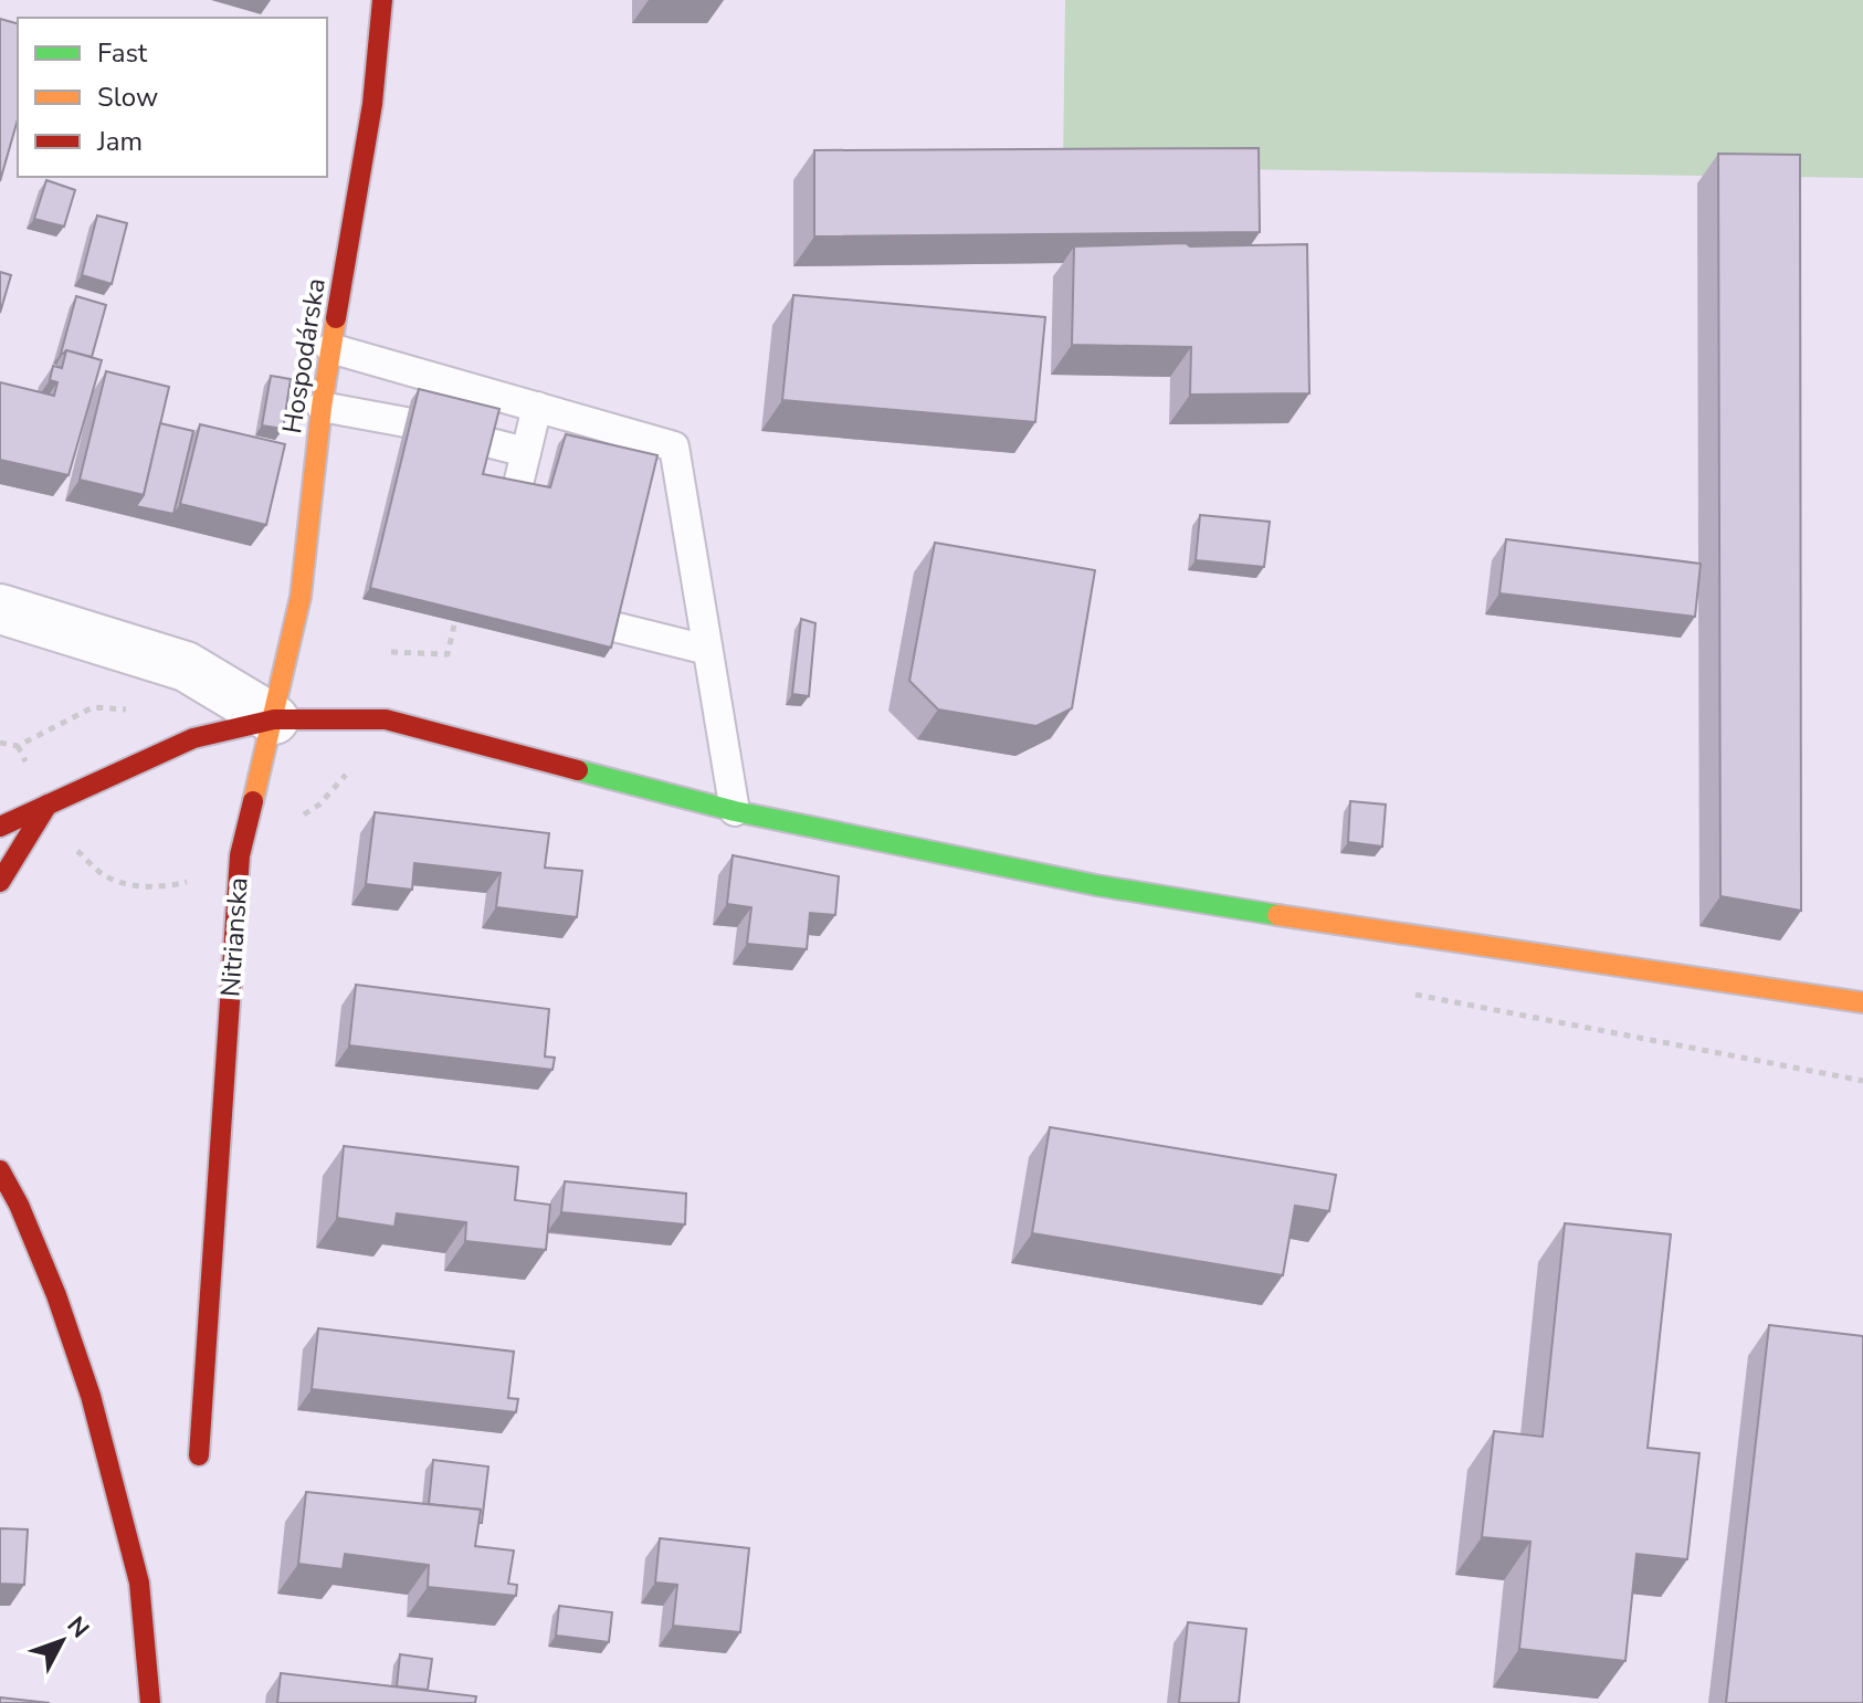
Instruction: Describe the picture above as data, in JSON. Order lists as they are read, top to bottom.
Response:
{
  "streets": {
    "street": ["Hospodárska", "Nitrianska"]
  },
  "crossings": [
    ["Hospodárska", "Nitrianska"]
  ],
  "legend": ["Fast", "Slow", "Jam"],
  "north": "top right"
}
